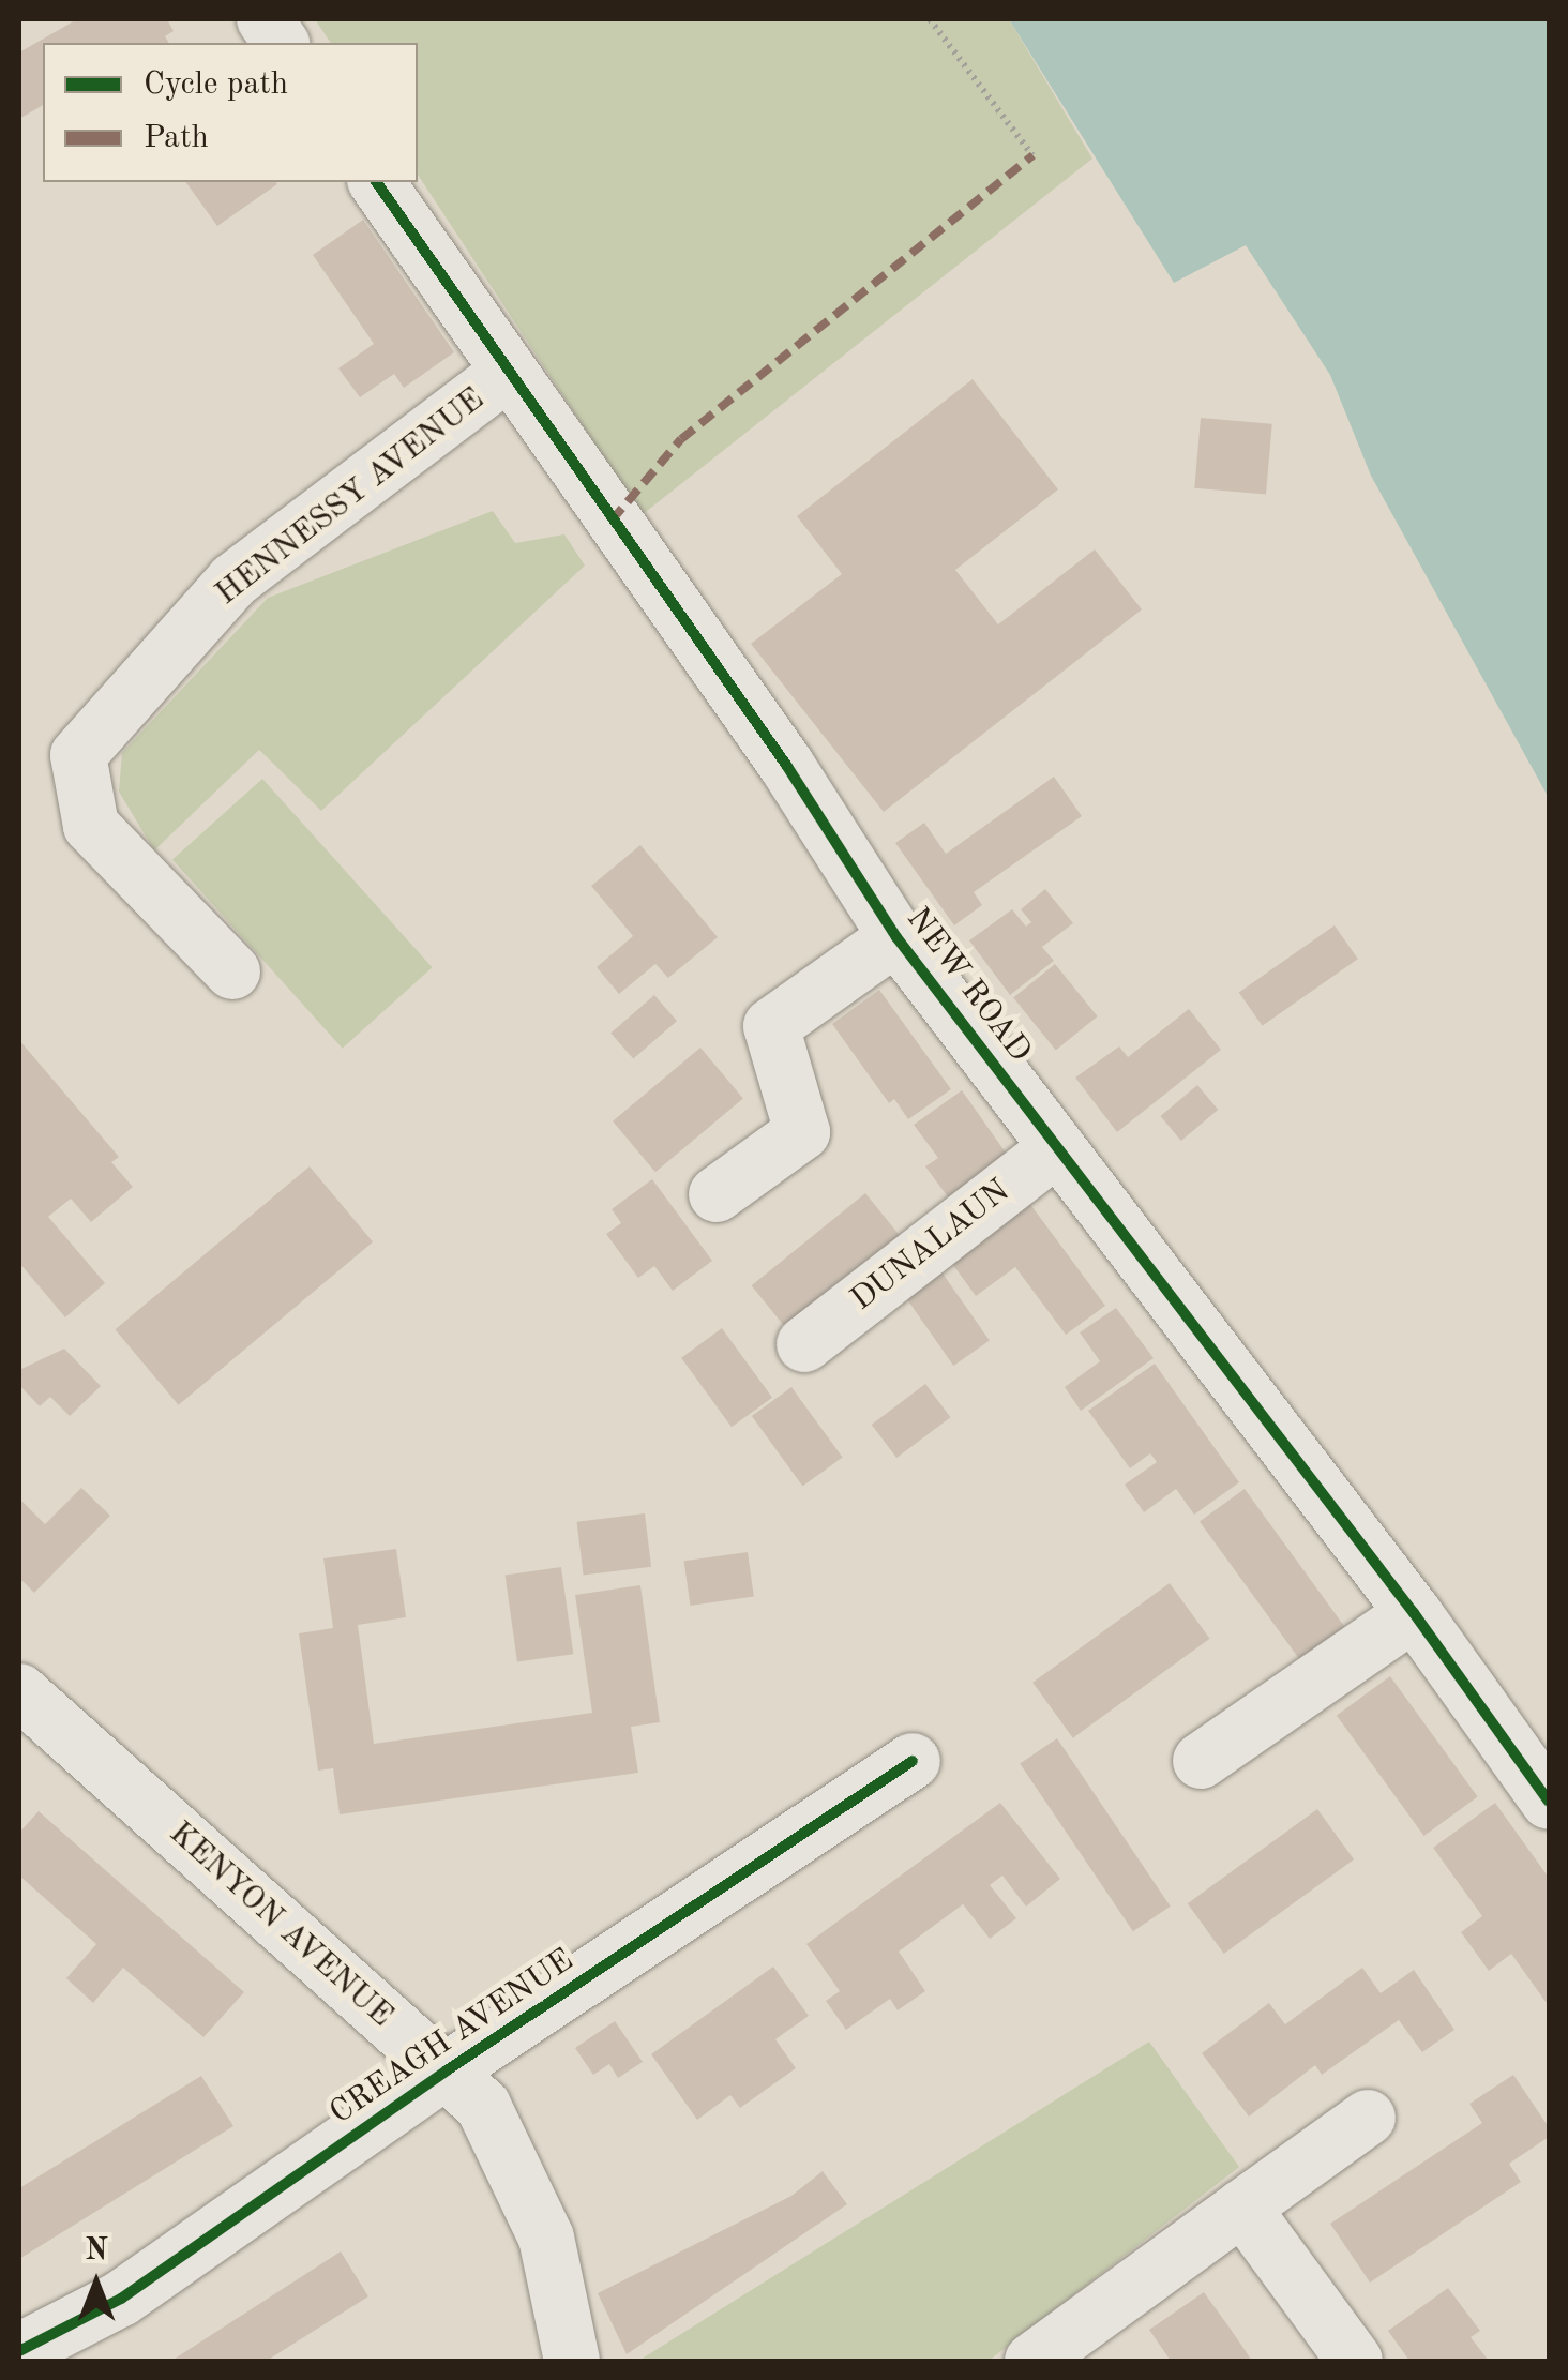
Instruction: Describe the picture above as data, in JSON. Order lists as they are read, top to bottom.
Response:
{
  "streets": {
    "street": [
      "HENNESSY AVENUE",
      "NEW ROAD",
      "DUNALAUN",
      "KENYON AVENUE",
      "CREAGH AVENUE"
    ]
  },
  "crossings": [
    ["HENNESSY AVENUE", "NEW ROAD"],
    ["NEW ROAD", "DUNALAUN"],
    ["KENYON AVENUE", "CREAGH AVENUE"]
  ],
  "legend": ["Cycle path", "Path"],
  "north": "top"
}
